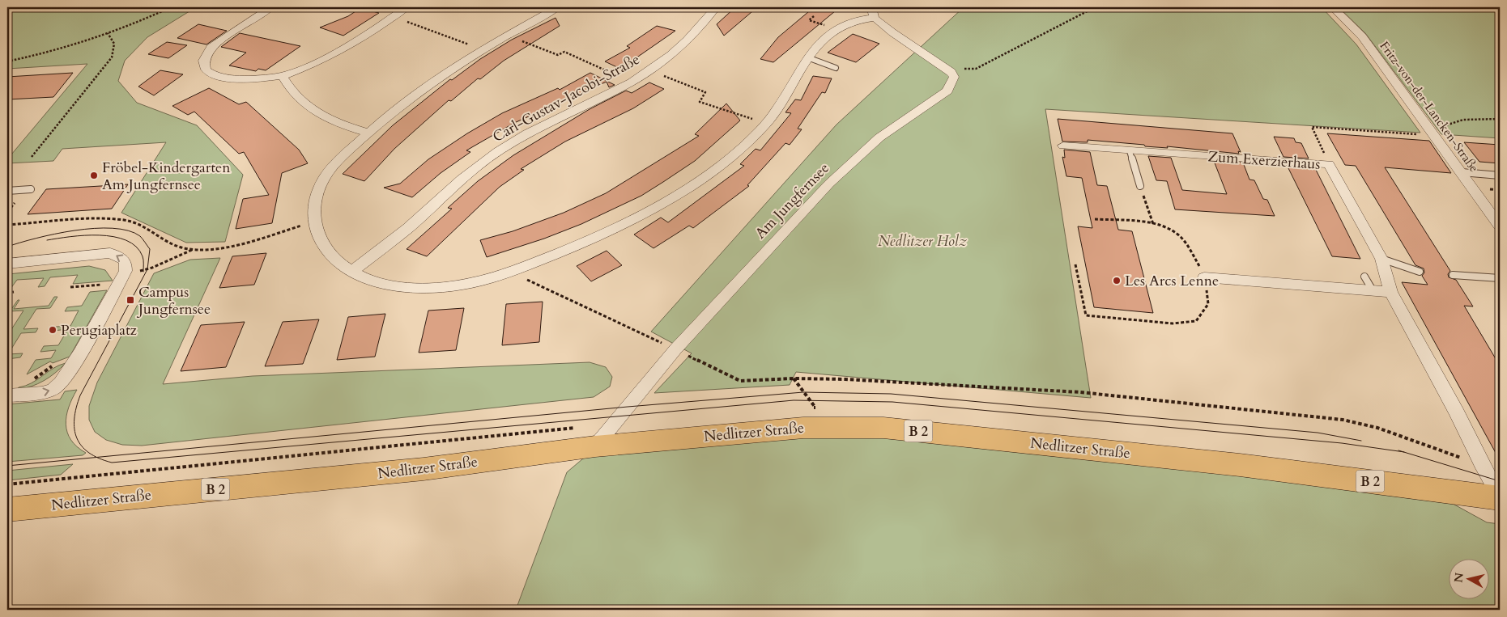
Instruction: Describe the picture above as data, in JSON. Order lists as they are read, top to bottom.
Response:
{
  "streets": {
    "main road": ["B 2", "Nedlitzer Straße"],
    "street": [
      "Carl-Gustav-Jacobi-Straße",
      "Fritz-von-der-Lancken-Straße",
      "Zum Exerzierhaus",
      "Am Jungfernsee"
    ]
  },
  "crossings": [
    ["Zum Exerzierhaus", "Nedlitzer Straße"],
    ["Am Jungfernsee", "Nedlitzer Straße"]
  ],
  "parks": ["Nedlitzer Holz"],
  "places": {
    "other": ["Fröbel-Kindergarten Am Jungfernsee", "Les Arcs Lenne", "Perugiaplatz"],
    "transit": ["Campus Jungfernsee"]
  },
  "north": "left"
}
